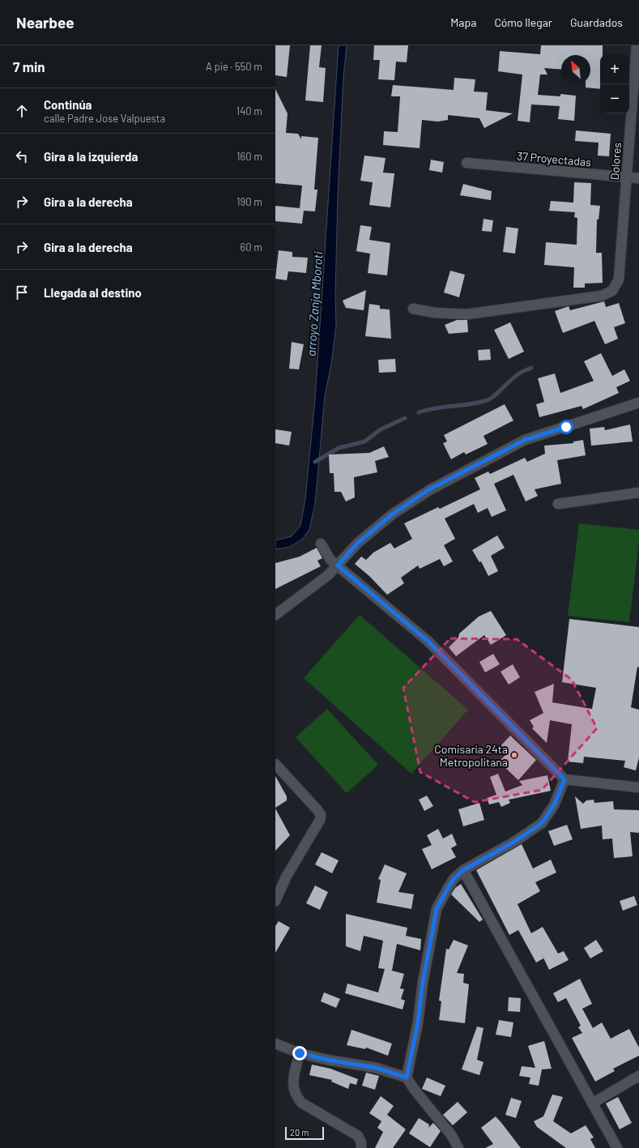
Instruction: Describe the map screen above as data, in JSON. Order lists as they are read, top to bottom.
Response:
{
  "streets": {
    "street": ["37 Proyectadas", "Dolores"]
  },
  "crossings": [
    ["37 Proyectadas", "Dolores"]
  ],
  "water": ["arroyo Zanja Mboroti"],
  "places": ["Comisaría 24ta Metropolitana"],
  "scale_bar": "20 m",
  "north": "top left",
  "page": {
    "header": "Nearbee",
    "nav": ["Mapa", "Cómo llegar", "Guardados"],
    "heading": ["7 min", "A pie · 550 m"],
    "map_buttons": ["+", "−"],
    "list": [
      ["Continúa", "calle Padre Jose Valpuesta", "140 m"],
      ["Gira a la izquierda", "160 m"],
      ["Gira a la derecha", "190 m"],
      ["Gira a la derecha", "60 m"],
      "Llegada al destino"
    ],
    "scale": "20 m"
  }
}
